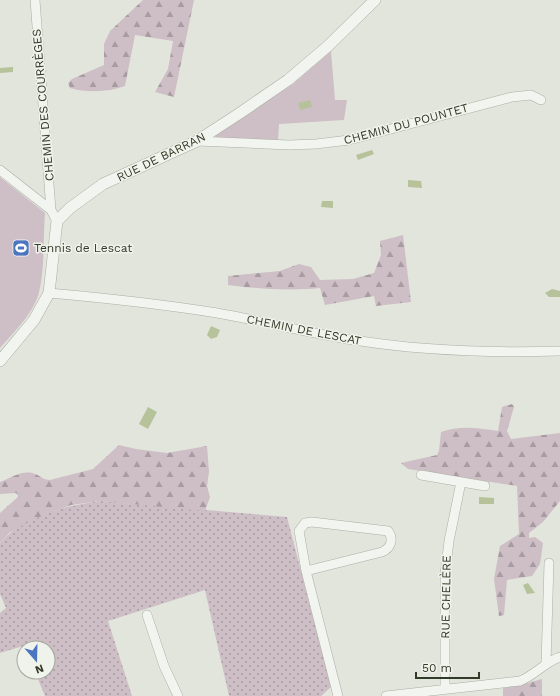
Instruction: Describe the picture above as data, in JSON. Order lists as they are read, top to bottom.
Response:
{
  "streets": {
    "street": [
      "CHEMIN DES COURRÈGES",
      "CHEMIN DU POUNTET",
      "RUE DE BARRAN",
      "CHEMIN DE LESCAT",
      "RUE CHELÈRE"
    ]
  },
  "crossings": [
    ["CHEMIN DU POUNTET", "RUE DE BARRAN"]
  ],
  "places": {
    "sports": ["Tennis de Lescat"]
  },
  "scale_bar": "50 m",
  "north": "bottom"
}
